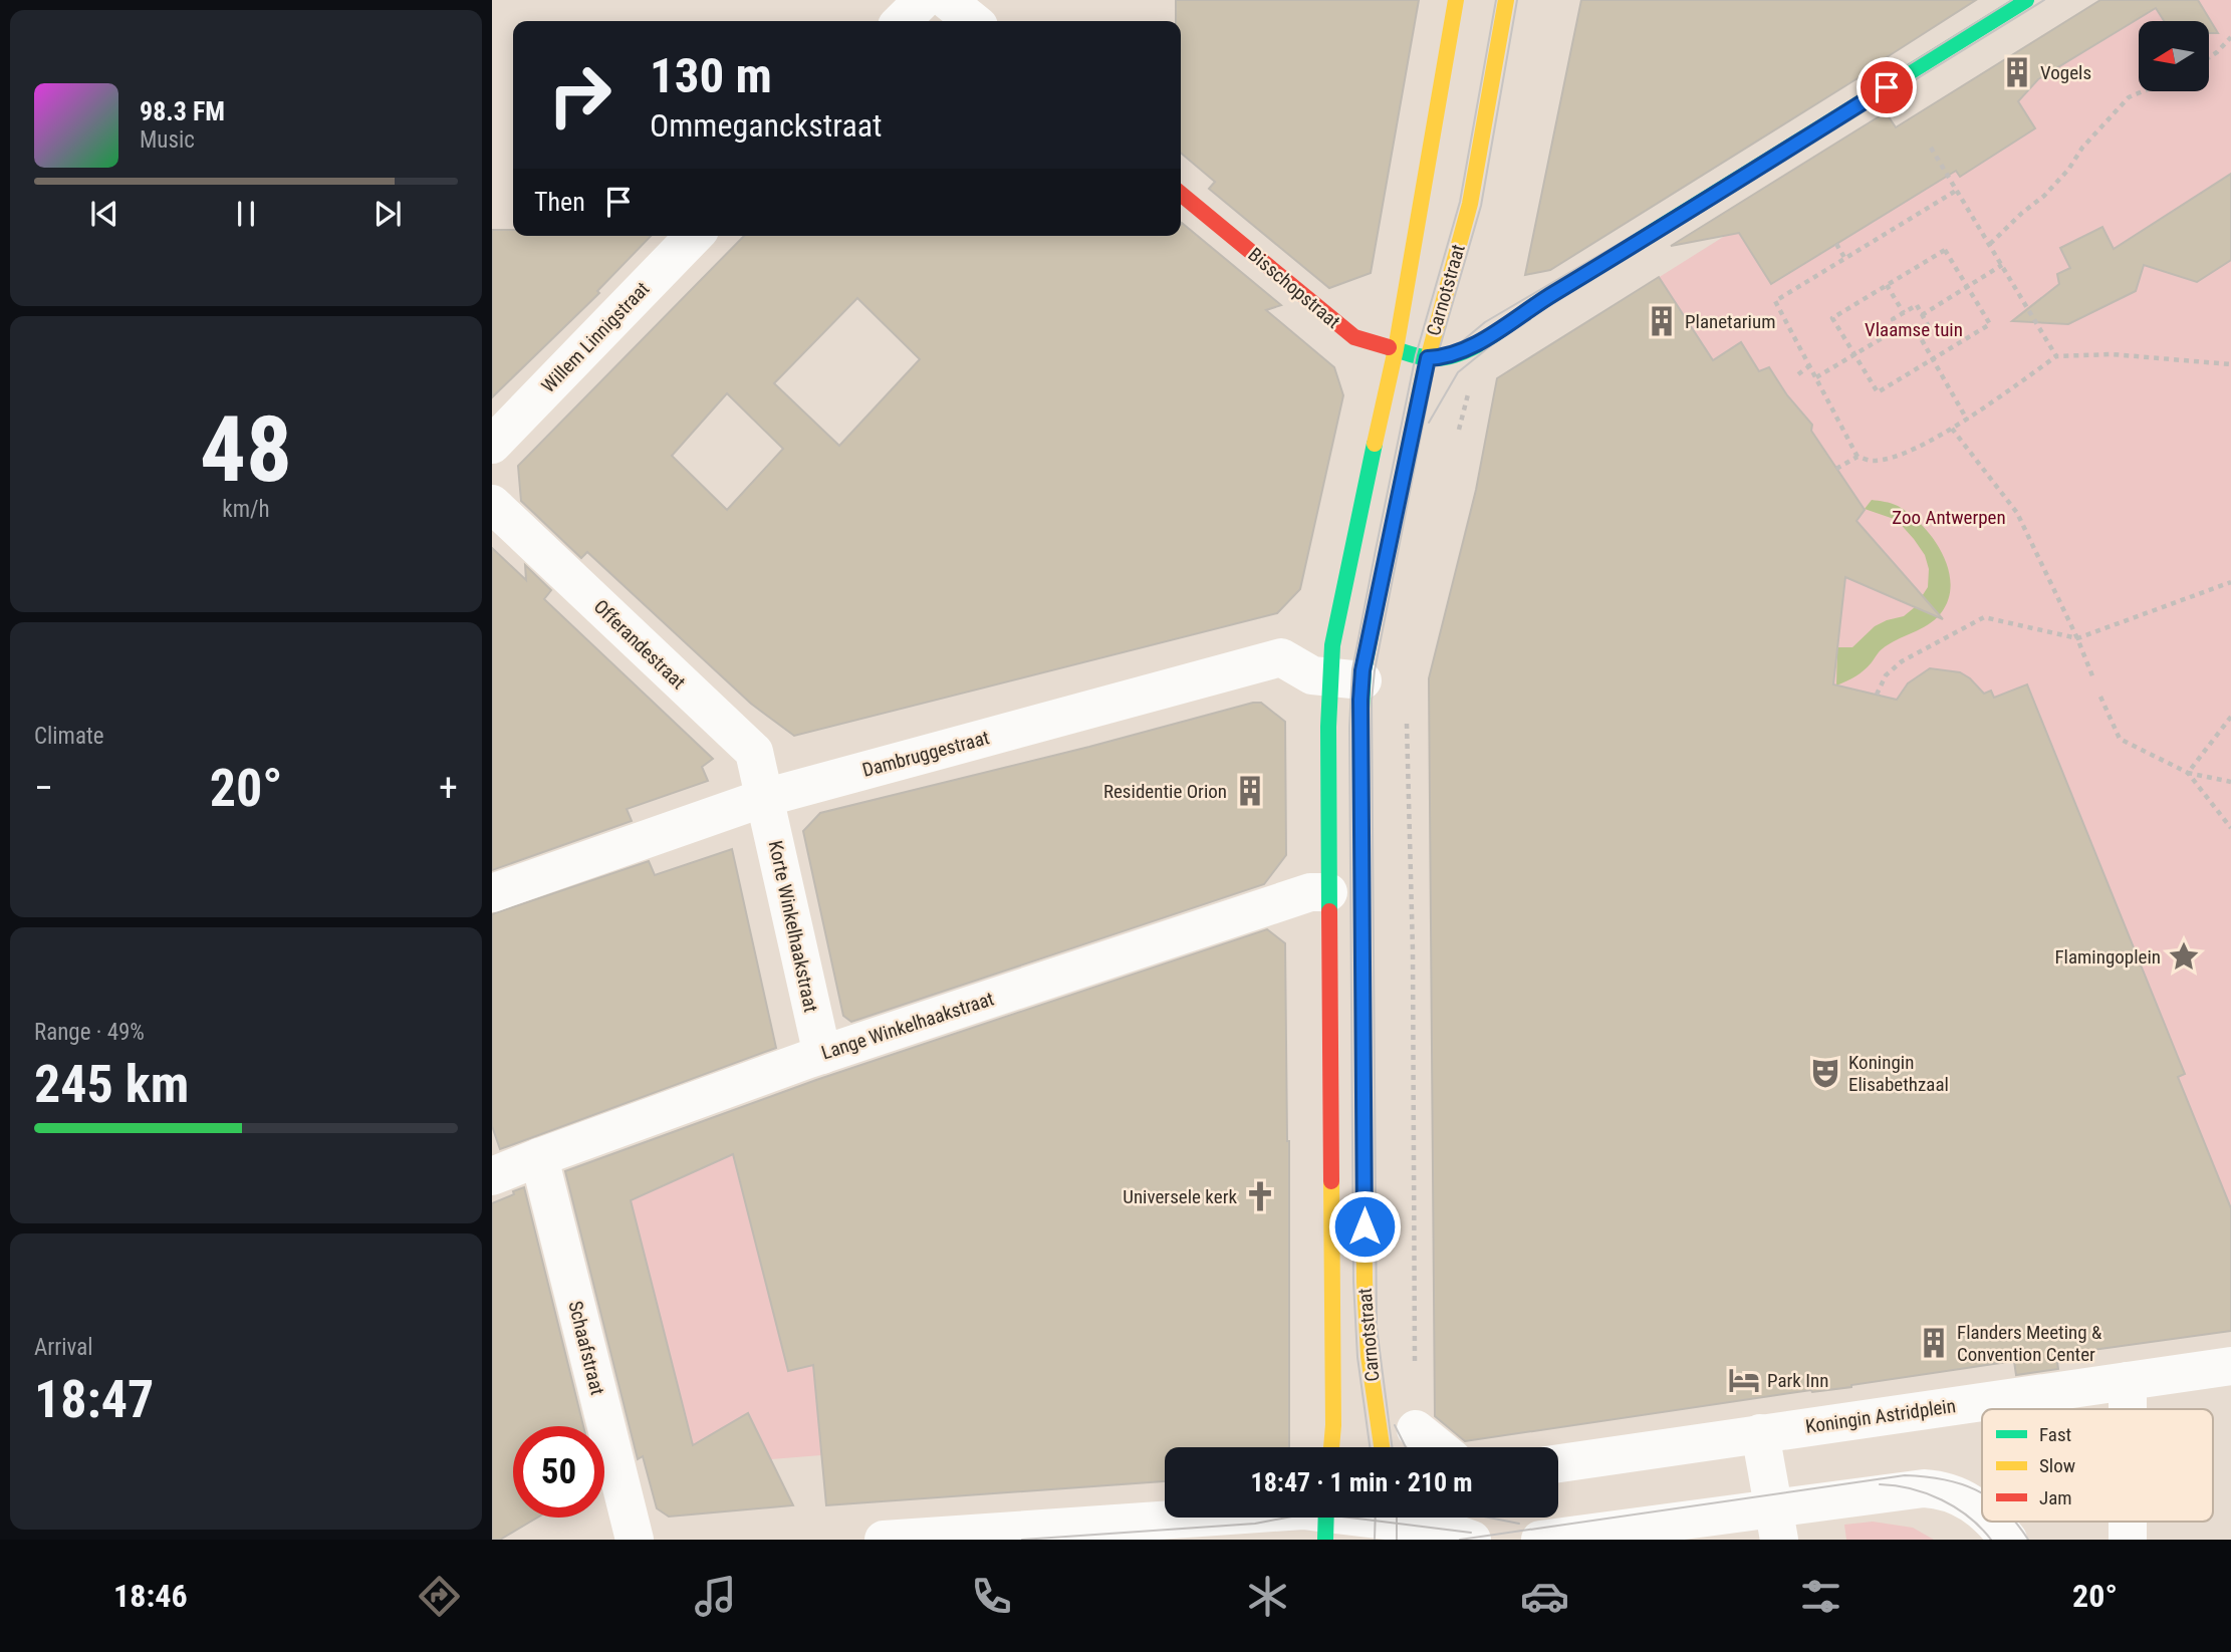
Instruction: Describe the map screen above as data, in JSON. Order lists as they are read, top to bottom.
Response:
{
  "streets": {
    "main road": ["Bisschopstraat", "Carnotstraat"],
    "street": [
      "Willem Linnigstraat",
      "Offerandestraat",
      "Dambruggestraat",
      "Korte Winkelhaakstraat",
      "Lange Winkelhaakstraat",
      "Schaafstraat",
      "Koningin Astridplein"
    ]
  },
  "crossings": [
    ["Bisschopstraat", "Carnotstraat"],
    ["Carnotstraat", "Dambruggestraat"],
    ["Carnotstraat", "Lange Winkelhaakstraat"],
    ["Offerandestraat", "Dambruggestraat"],
    ["Offerandestraat", "Korte Winkelhaakstraat"],
    ["Dambruggestraat", "Korte Winkelhaakstraat"],
    ["Korte Winkelhaakstraat", "Lange Winkelhaakstraat"],
    ["Lange Winkelhaakstraat", "Schaafstraat"]
  ],
  "parks": ["Vlaamse tuin", "Zoo Antwerpen"],
  "places": {
    "building": [
      "Vogels",
      "Planetarium",
      "Residentie Orion",
      "Flanders Meeting & Convention Center"
    ],
    "place": ["Flamingoplein"],
    "theatre": ["Koningin Elisabethzaal"],
    "church": ["Universele kerk"],
    "hotel": ["Park Inn"]
  },
  "legend": ["Fast", "Slow", "Jam"],
  "north": "left",
  "page": {
    "turn": ["130 m", "Ommeganckstraat"],
    "song": ["98.3 FM", "Music"],
    "then": "Then",
    "tile": [
      ["48", "km/h"],
      "Climate",
      ["Range · 49%", "245 km"],
      ["Arrival", "18:47"]
    ],
    "heat": ["−", "20°", "+"],
    "limit": "50",
    "trip": "18:47 · 1 min · 210 m",
    "tabs": ["18:46", "20°"]
  }
}
